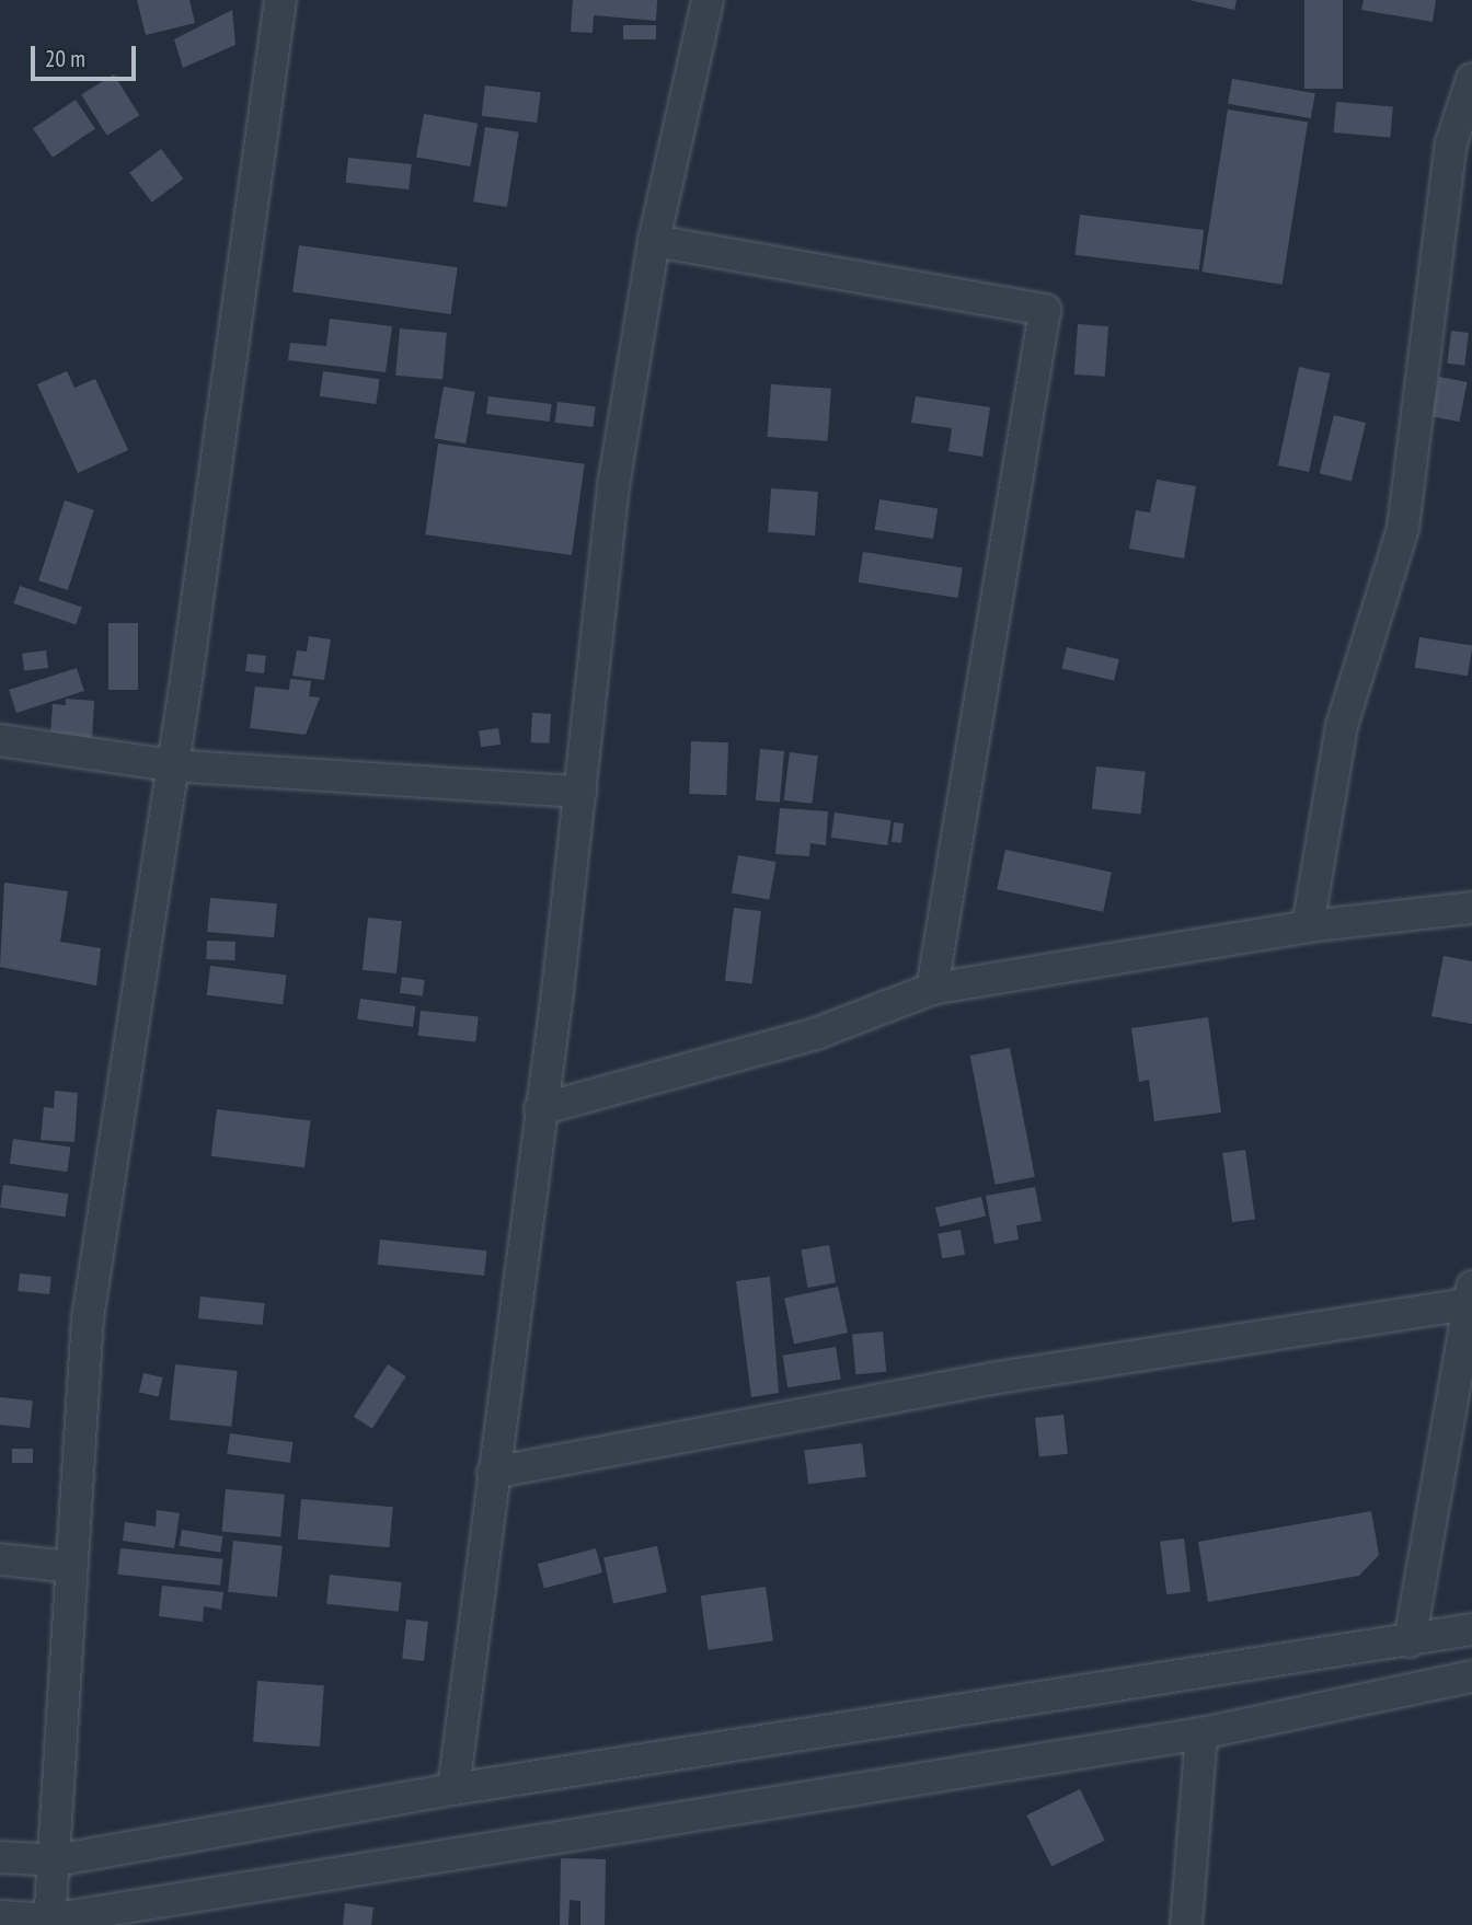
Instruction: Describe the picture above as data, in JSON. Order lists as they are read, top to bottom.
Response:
{
  "scale_bar": "20 m"
}
